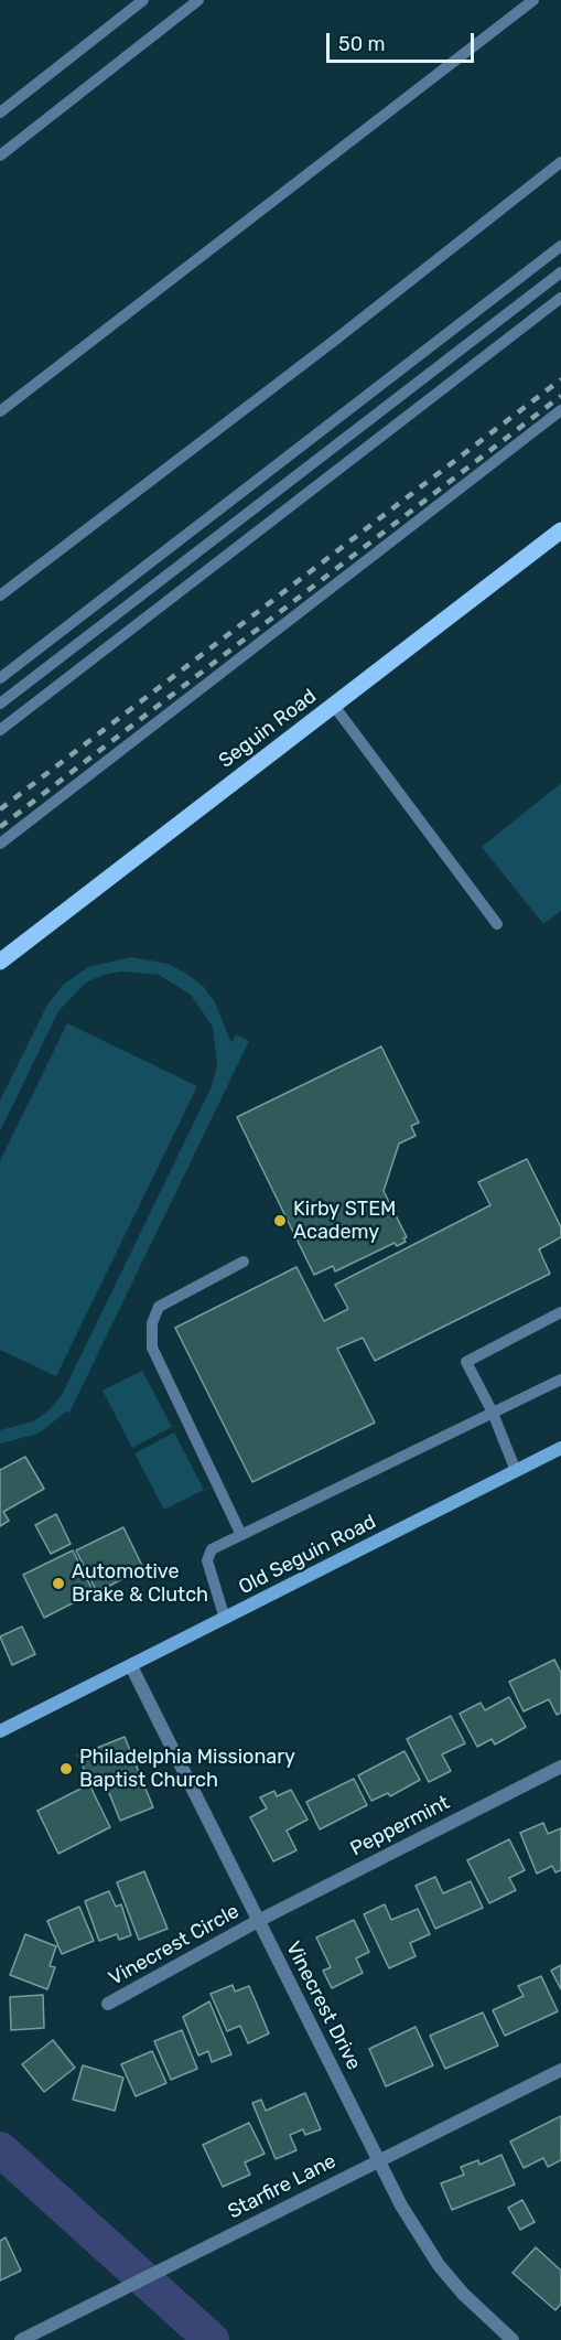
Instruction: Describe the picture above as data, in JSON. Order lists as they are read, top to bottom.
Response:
{
  "streets": {
    "main road": ["Seguin Road"],
    "street": [
      "Old Seguin Road",
      "Peppermint",
      "Vinecrest Circle",
      "Vinecrest Drive",
      "Starfire Lane"
    ]
  },
  "crossings": [
    ["Old Seguin Road", "Vinecrest Drive"],
    ["Peppermint", "Vinecrest Circle"],
    ["Peppermint", "Vinecrest Drive"],
    ["Vinecrest Circle", "Vinecrest Drive"],
    ["Vinecrest Drive", "Starfire Lane"]
  ],
  "places": ["Kirby STEM Academy", "Automotive Brake & Clutch", "Philadelphia Missionary Baptist Church"],
  "scale_bar": "50 m"
}
